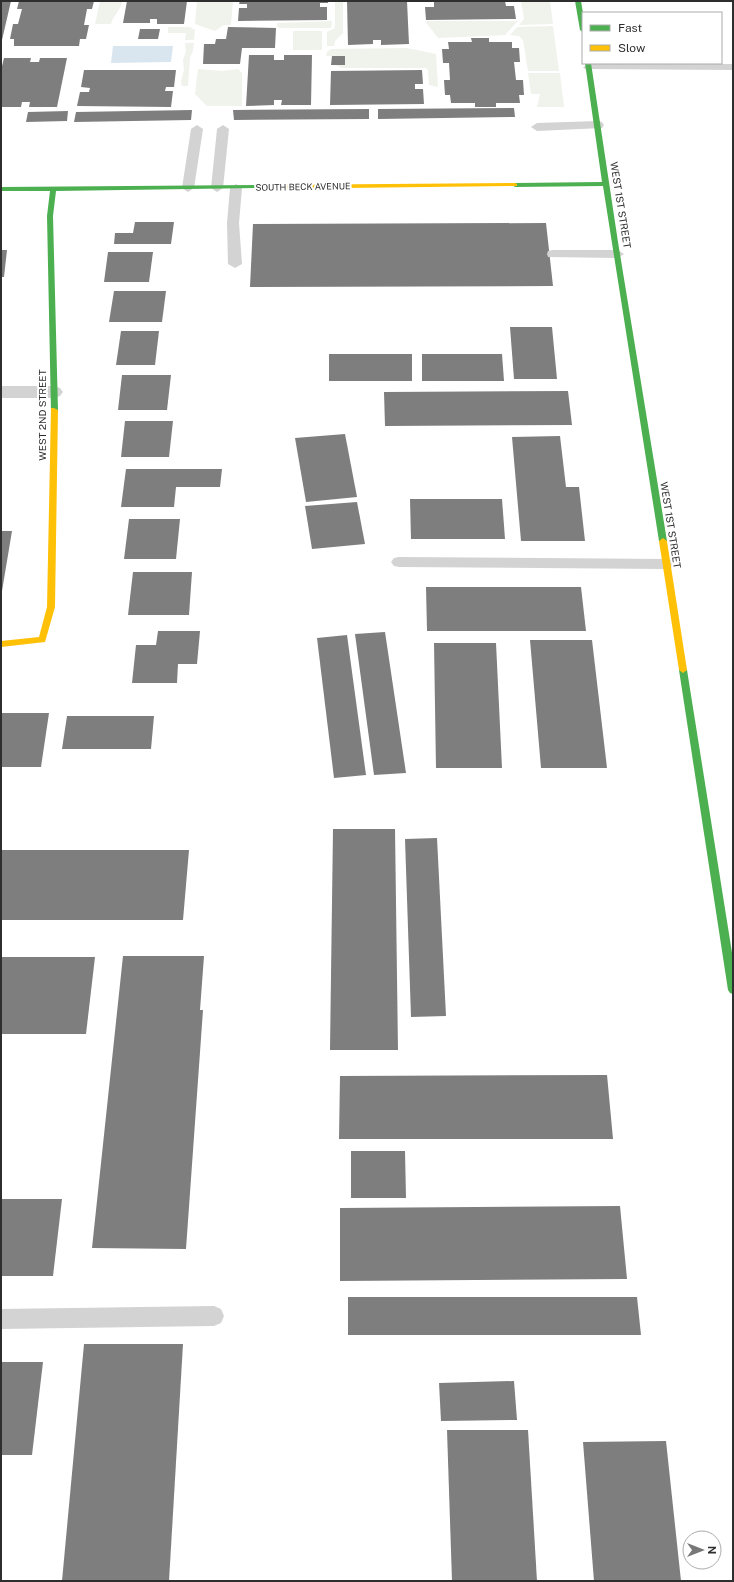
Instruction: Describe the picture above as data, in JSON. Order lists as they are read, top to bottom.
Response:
{
  "streets": {
    "street": ["SOUTH BECK AVENUE", "WEST 1ST STREET", "WEST 2ND STREET"]
  },
  "crossings": [
    ["SOUTH BECK AVENUE", "WEST 1ST STREET"],
    ["SOUTH BECK AVENUE", "WEST 2ND STREET"]
  ],
  "legend": ["Fast", "Slow"],
  "north": "right"
}
